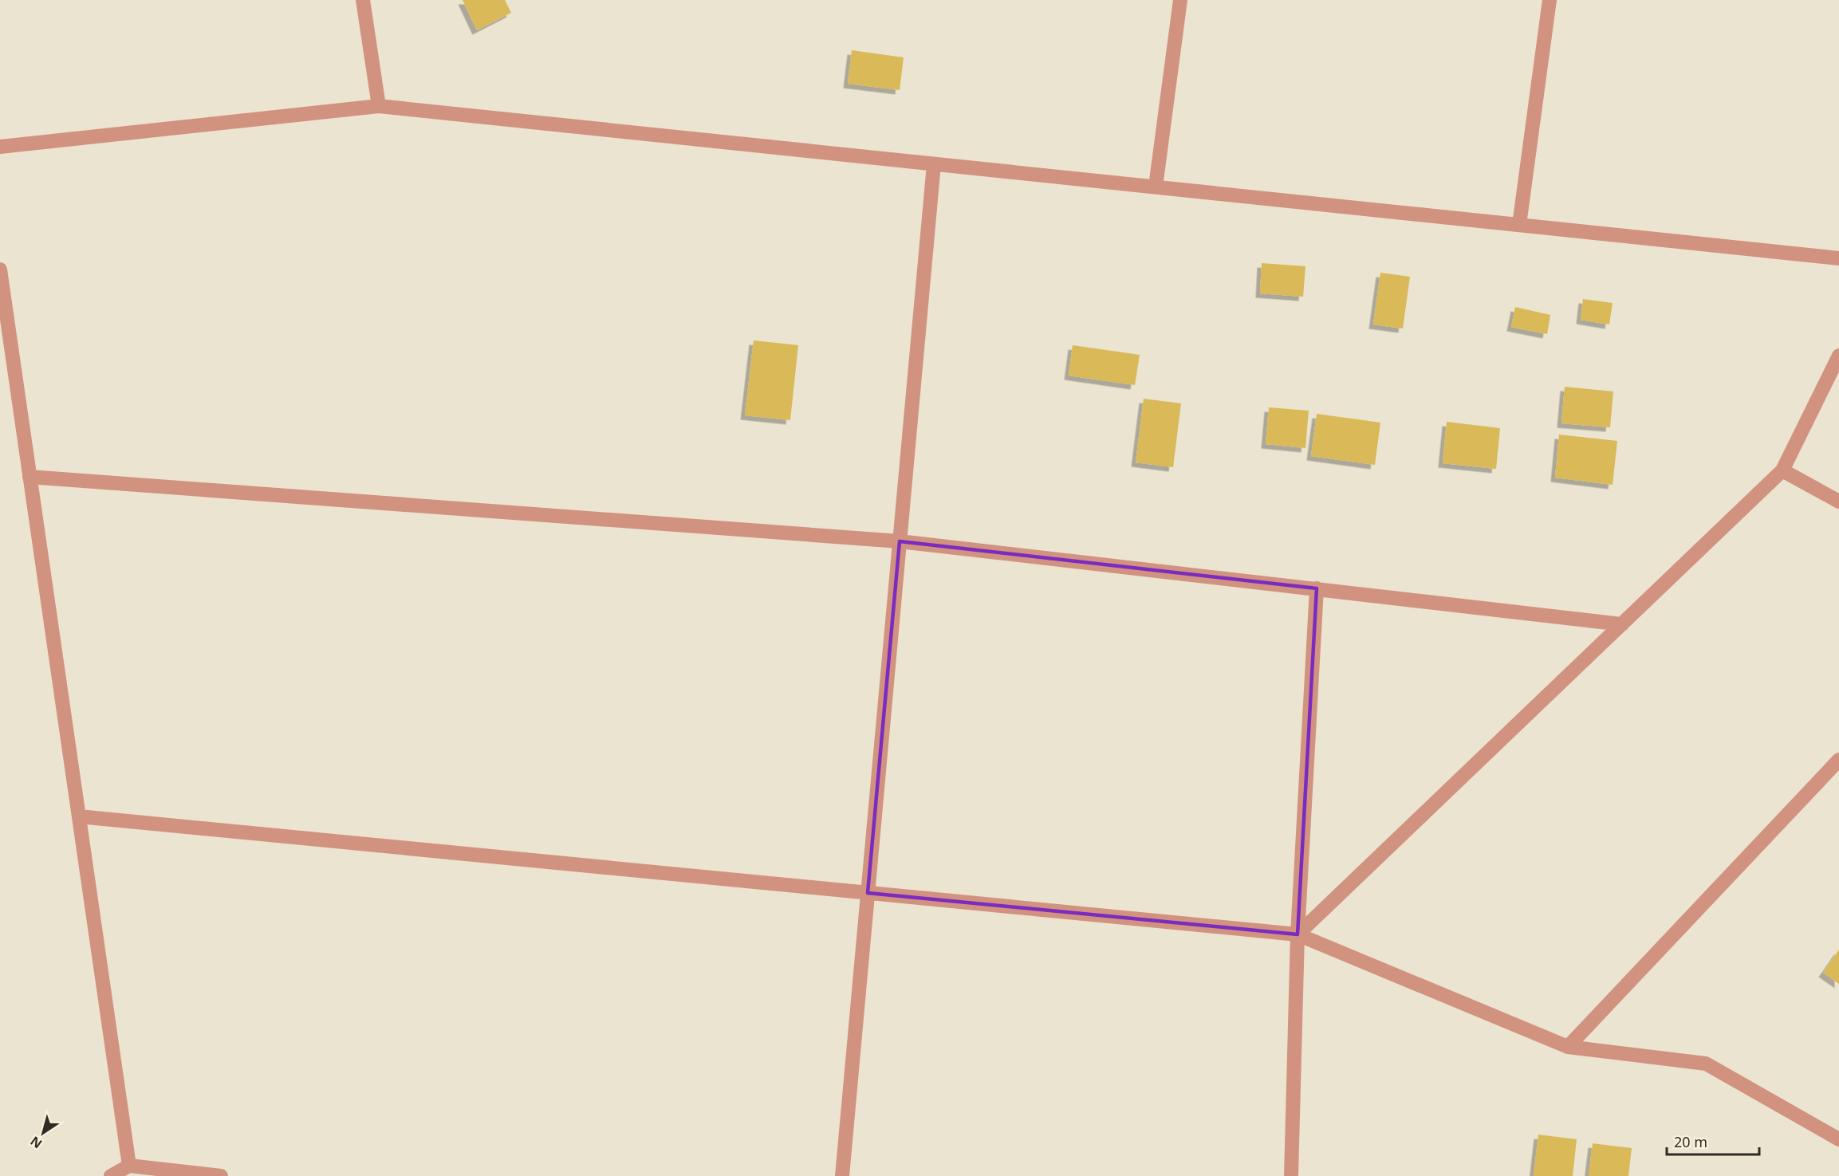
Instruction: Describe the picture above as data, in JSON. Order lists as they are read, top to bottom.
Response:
{
  "scale_bar": "20 m",
  "north": "bottom left"
}
